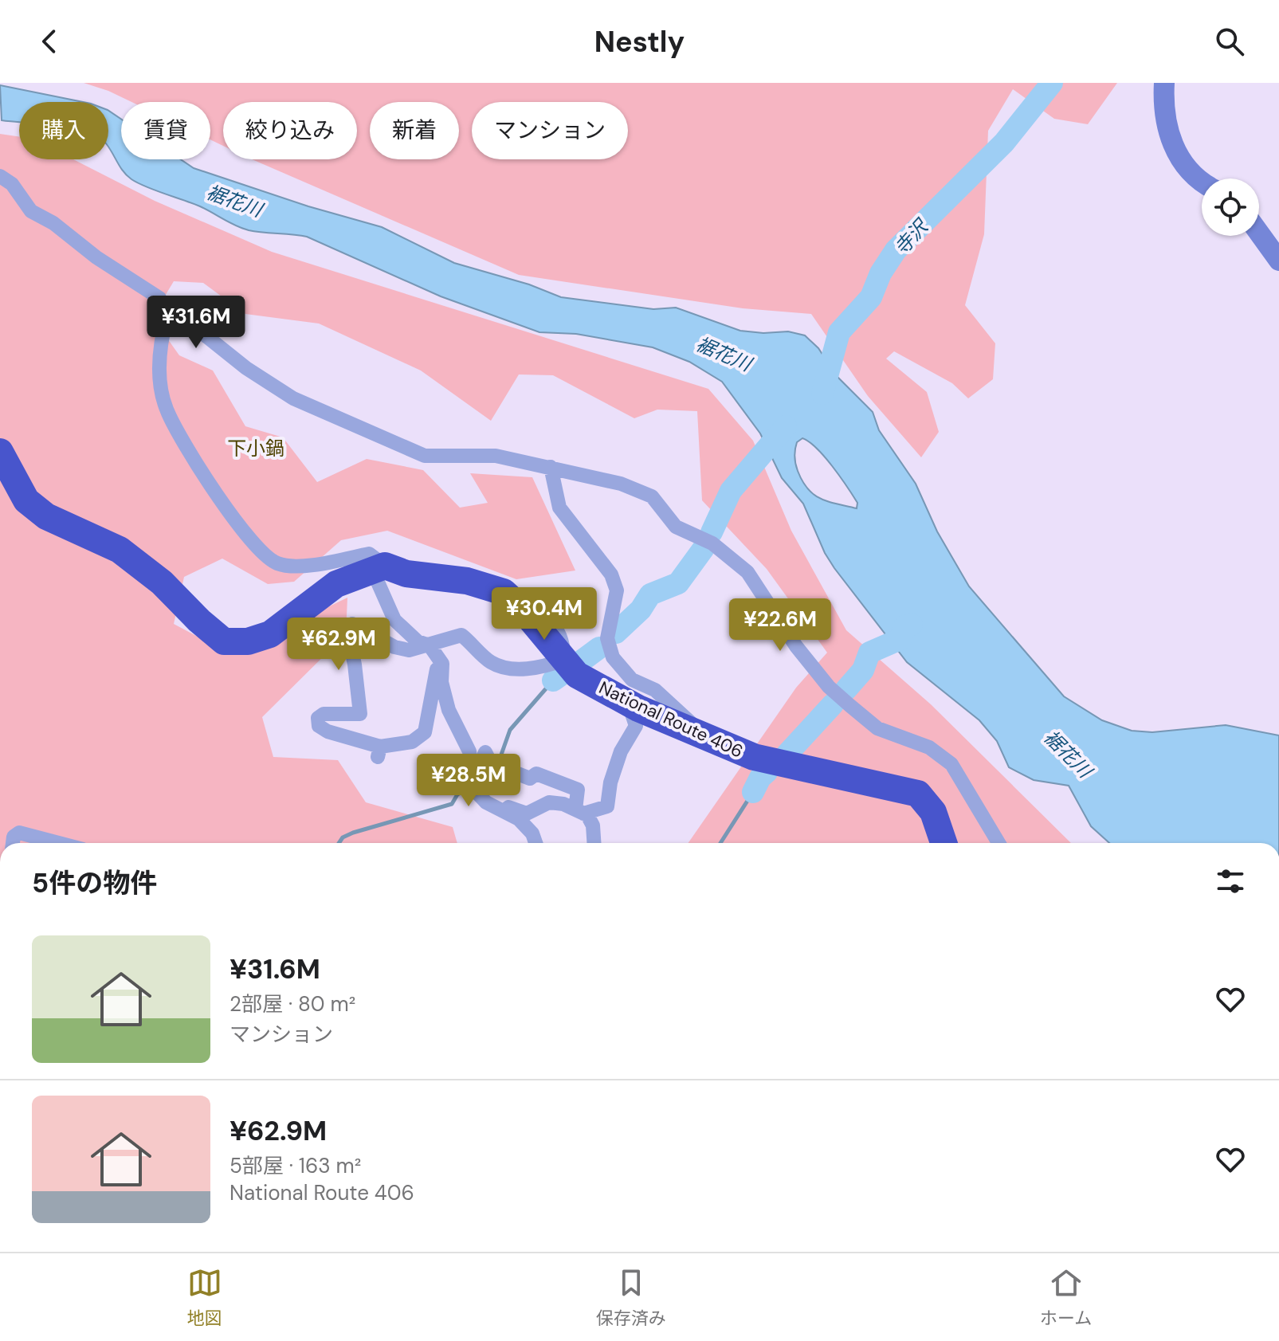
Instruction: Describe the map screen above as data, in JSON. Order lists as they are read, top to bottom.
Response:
{
  "streets": {
    "highway": ["National Route 406"]
  },
  "districts": ["下小鍋"],
  "water": ["裾花川", "寺沢"],
  "page": {
    "header": "Nestly",
    "chip": [
      "購入",
      "賃貸",
      "絞り込み",
      "新着",
      "マンション"
    ],
    "price": [
      "¥31.6M",
      "¥30.4M",
      "¥22.6M",
      "¥62.9M",
      "¥28.5M"
    ],
    "heading": "5件の物件",
    "list": [
      {
        "name": "¥31.6M",
        "note": "2部屋 · 80 m² · マンション"
      },
      {
        "name": "¥62.9M",
        "note": "5部屋 · 163 m² · National Route 406"
      }
    ],
    "tabs": ["地図", "保存済み", "ホーム"]
  }
}
